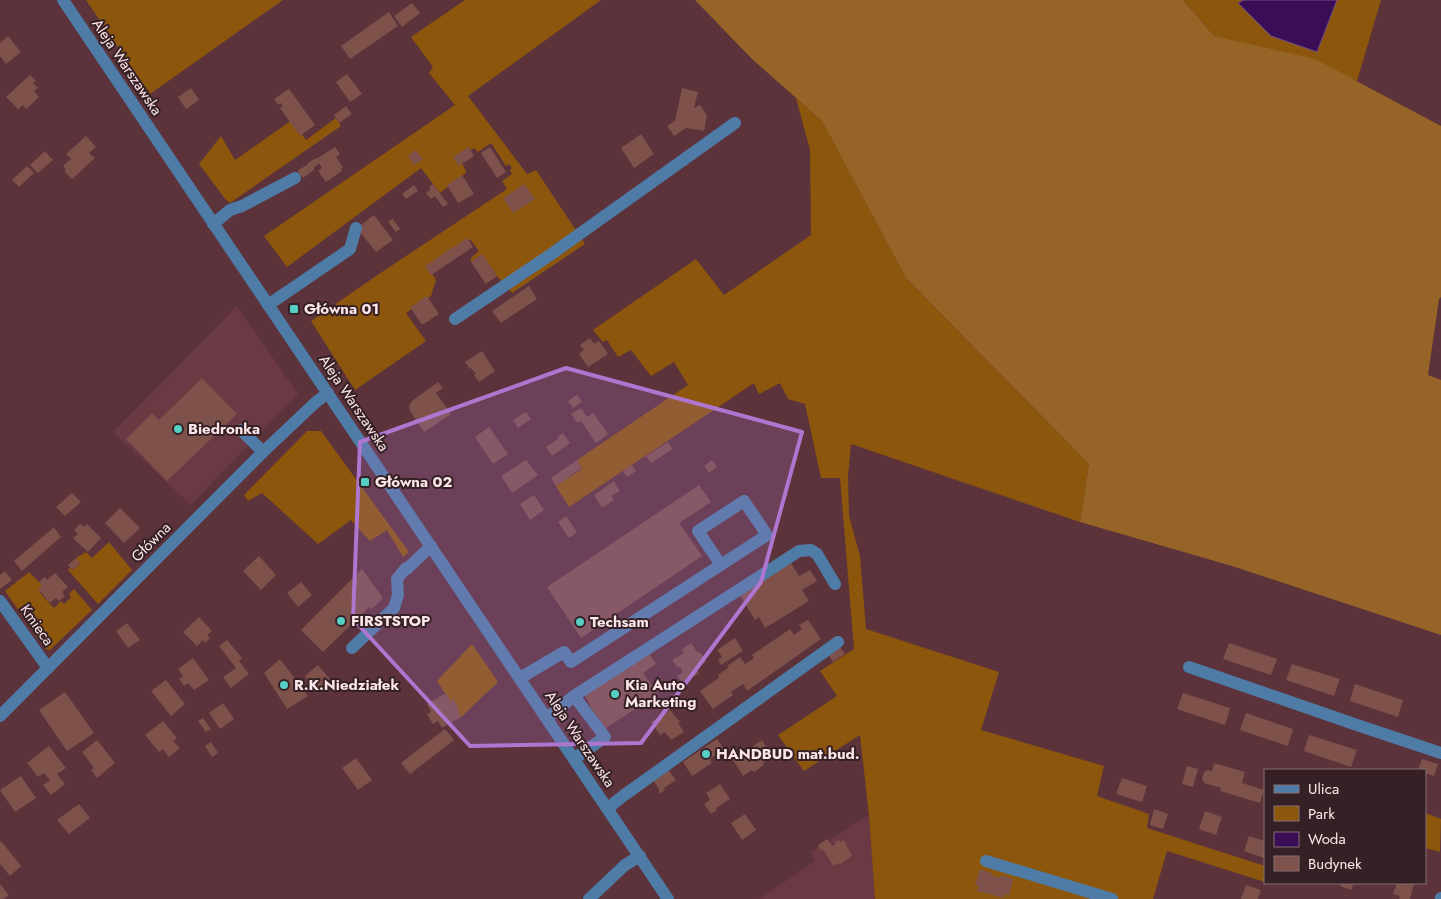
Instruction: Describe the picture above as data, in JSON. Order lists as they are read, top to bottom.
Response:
{
  "streets": {
    "street": ["Aleja Warszawska", "Główna", "Kmieca"]
  },
  "crossings": [
    ["Aleja Warszawska", "Główna"],
    ["Główna", "Kmieca"]
  ],
  "places": {
    "transit": ["Główna 01", "Główna 02"],
    "other": [
      "Biedronka",
      "FIRSTSTOP",
      "Techsam",
      "R.K.Niedziałek",
      "Kia Auto Marketing",
      "HANDBUD mat.bud."
    ]
  },
  "legend": [
    "Ulica",
    "Park",
    "Woda",
    "Budynek"
  ]
}
